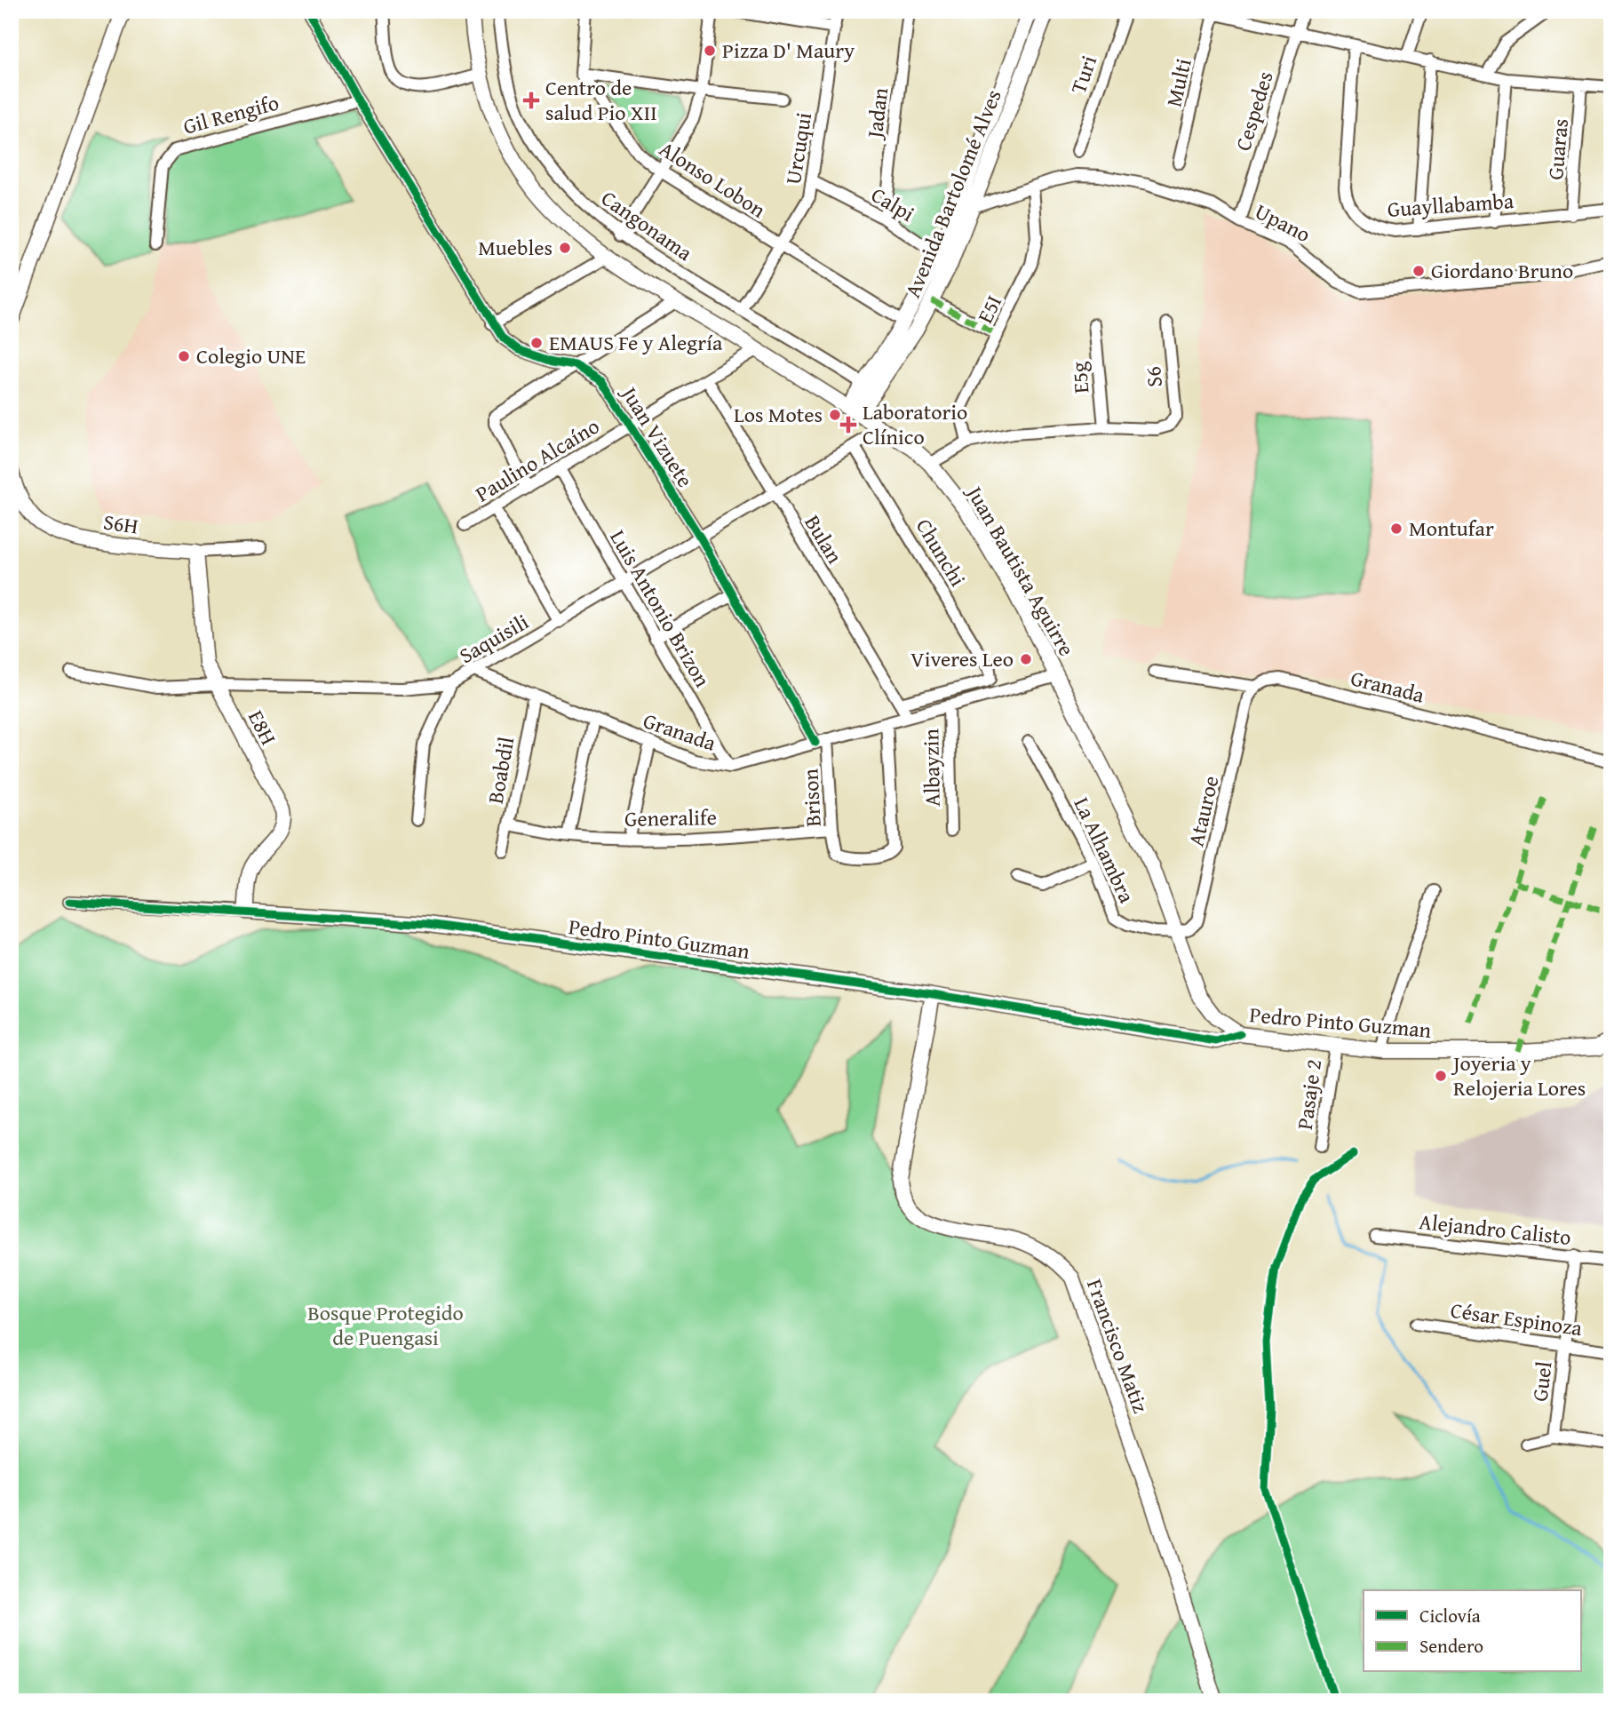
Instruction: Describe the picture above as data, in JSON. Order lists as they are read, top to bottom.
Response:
{
  "streets": {
    "main road": [
      "Avenida Bartolomé Alves",
      "S6H",
      "Juan Bautista Aguirre",
      "E8H",
      "Pedro Pinto Guzman",
      "Francisco Matiz"
    ],
    "street": [
      "Turi",
      "Multi",
      "Cespedes",
      "Jadan",
      "Gil Rengifo",
      "Urcuqui",
      "Guaras",
      "Alonso Lobon",
      "Calpi",
      "Guayllabamba",
      "Upano",
      "Cangonama",
      "E5I",
      "S6",
      "E5g",
      "Juan Vizuete",
      "Paulino Alcaíno",
      "Bulan",
      "Chunchi",
      "Luis Antonio Brizon",
      "Saquisili",
      "Granada",
      "Albayzin",
      "Boabdil",
      "Brison",
      "Atauroe",
      "Generalife",
      "La Alhambra",
      "Pasaje 2",
      "Alejandro Calisto",
      "César Espinoza",
      "Guel"
    ]
  },
  "crossings": [
    ["Cespedes", "Upano"],
    ["Jadan", "Calpi"],
    ["Gil Rengifo", "Juan Vizuete"],
    ["Urcuqui", "Alonso Lobon"],
    ["Urcuqui", "Calpi"],
    ["Urcuqui", "Cangonama"],
    ["Guaras", "Guayllabamba"],
    ["Alonso Lobon", "Avenida Bartolomé Alves"],
    ["Avenida Bartolomé Alves", "Calpi"],
    ["Avenida Bartolomé Alves", "Upano"],
    ["Avenida Bartolomé Alves", "Cangonama"],
    ["Avenida Bartolomé Alves", "Juan Bautista Aguirre"],
    ["Upano", "E5I"],
    ["S6", "E5g"],
    ["Juan Vizuete", "Paulino Alcaíno"],
    ["Juan Vizuete", "Saquisili"],
    ["Juan Vizuete", "Granada"],
    ["Paulino Alcaíno", "Bulan"],
    ["Paulino Alcaíno", "Juan Bautista Aguirre"],
    ["Paulino Alcaíno", "Luis Antonio Brizon"],
    ["S6H", "E8H"],
    ["Bulan", "Chunchi"],
    ["Bulan", "Saquisili"],
    ["Bulan", "Granada"],
    ["Chunchi", "Saquisili"],
    ["Juan Bautista Aguirre", "Saquisili"],
    ["Juan Bautista Aguirre", "Granada"],
    ["Juan Bautista Aguirre", "Atauroe"],
    ["Juan Bautista Aguirre", "La Alhambra"],
    ["Juan Bautista Aguirre", "Pedro Pinto Guzman"],
    ["Luis Antonio Brizon", "Saquisili"],
    ["Luis Antonio Brizon", "Granada"],
    ["Saquisili", "Granada"],
    ["Saquisili", "E8H"],
    ["Granada", "Albayzin"],
    ["Granada", "Boabdil"],
    ["Granada", "Brison"],
    ["Granada", "Atauroe"],
    ["E8H", "Pedro Pinto Guzman"],
    ["Boabdil", "Generalife"],
    ["Brison", "Generalife"],
    ["Atauroe", "La Alhambra"],
    ["Pedro Pinto Guzman", "Pasaje 2"],
    ["Pedro Pinto Guzman", "Francisco Matiz"],
    ["Alejandro Calisto", "Guel"],
    ["César Espinoza", "Guel"]
  ],
  "parks": ["Bosque Protegido de Puengasi"],
  "places": {
    "other": [
      "Pizza D' Maury",
      "Muebles",
      "Giordano Bruno",
      "EMAUS Fe y Alegría",
      "Colegio UNE",
      "Los Motes",
      "Montufar",
      "Viveres Leo",
      "Joyeria y Relojeria Lores"
    ],
    "health": ["Centro de salud Pio XII", "Laboratorio Clínico"]
  },
  "legend": ["Ciclovía", "Sendero"]
}
